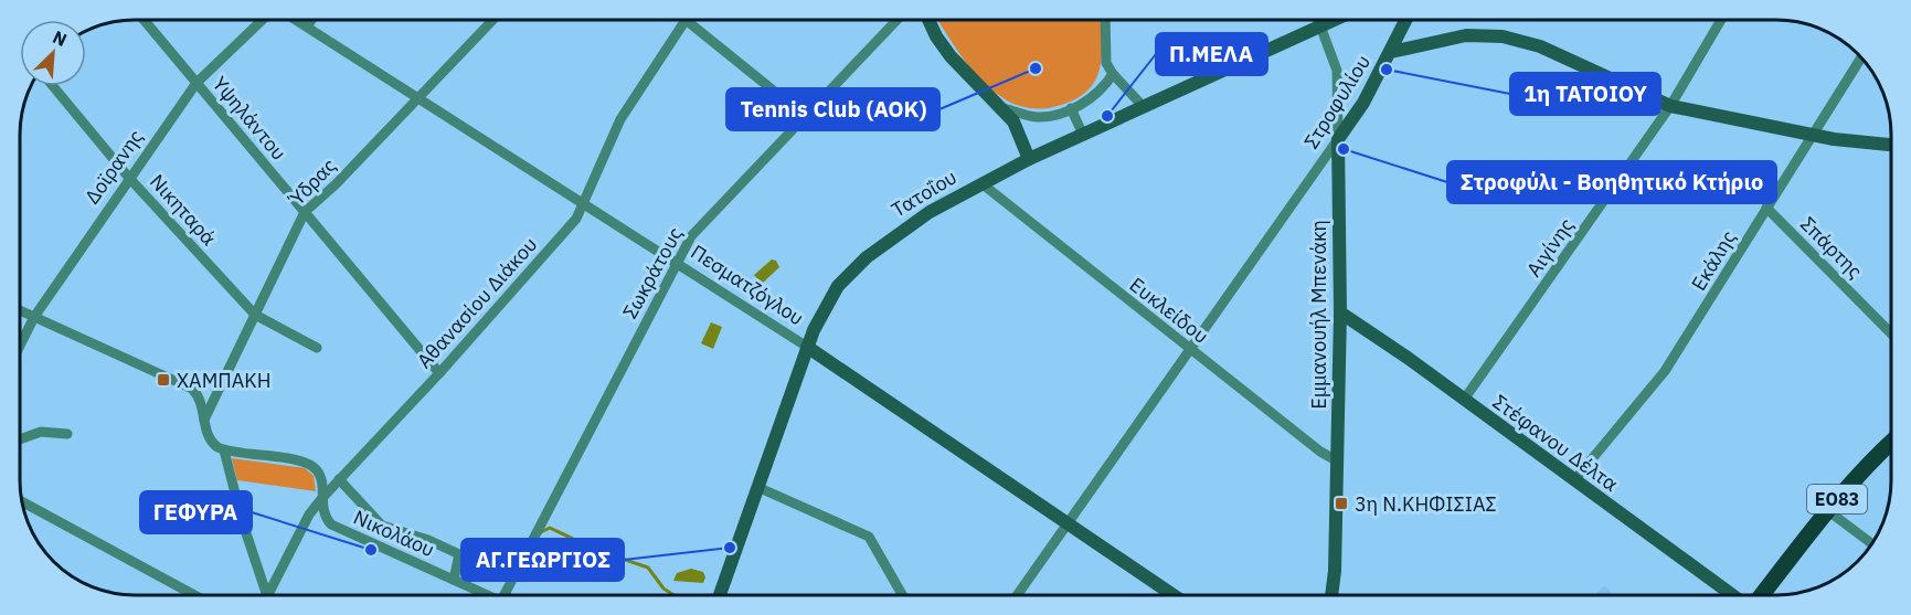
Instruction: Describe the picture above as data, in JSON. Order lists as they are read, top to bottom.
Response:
{
  "streets": {
    "main road": ["ΕΟ83"],
    "street": [
      "Στροφυλίου",
      "Υψηλάντου",
      "Δοϊρανης",
      "Ύδρας",
      "Τατοΐου",
      "Νικηταρά",
      "Αιγίνης",
      "Σπάρτης",
      "Εκάλης",
      "Σωκράτους",
      "Πεσματζόγλου",
      "Αθανασίου Διάκου",
      "Ευκλείδου",
      "Εμμανουήλ Μπενάκη",
      "Στέφανου Δέλτα",
      "Νικολάου"
    ]
  },
  "crossings": [
    ["Στροφυλίου", "Αιγίνης"],
    ["Στροφυλίου", "Εκάλης"],
    ["Στροφυλίου", "Πεσματζόγλου"],
    ["Στροφυλίου", "Ευκλείδου"],
    ["Στροφυλίου", "Εμμανουήλ Μπενάκη"],
    ["Υψηλάντου", "Δοϊρανης"],
    ["Υψηλάντου", "Ύδρας"],
    ["Υψηλάντου", "Αθανασίου Διάκου"],
    ["Δοϊρανης", "Νικηταρά"],
    ["Ύδρας", "Νικηταρά"],
    ["Ύδρας", "Πεσματζόγλου"],
    ["Τατοΐου", "Πεσματζόγλου"],
    ["Τατοΐου", "Ευκλείδου"],
    ["Τατοΐου", "Εμμανουήλ Μπενάκη"],
    ["Αιγίνης", "Στέφανου Δέλτα"],
    ["Σπάρτης", "Εκάλης"],
    ["Εκάλης", "Στέφανου Δέλτα"],
    ["Σωκράτους", "Πεσματζόγλου"],
    ["Πεσματζόγλου", "Αθανασίου Διάκου"],
    ["Αθανασίου Διάκου", "Νικολάου"],
    ["Ευκλείδου", "Εμμανουήλ Μπενάκη"],
    ["Εμμανουήλ Μπενάκη", "Στέφανου Δέλτα"]
  ],
  "places": {
    "other": [
      "Tennis Club (AOK)",
      "1η ΤΑΤΟΙΟΥ",
      "Π.ΜΕΛΑ",
      "Στροφύλι - Βοηθητικό Κτήριο",
      "ΑΓ.ΓΕΩΡΓΙΟΣ",
      "ΓΕΦΥΡΑ"
    ],
    "transit": ["ΧΑΜΠΑΚΗ", "3η Ν.ΚΗΦΙΣΙΑΣ"]
  },
  "north": "top right"
}
